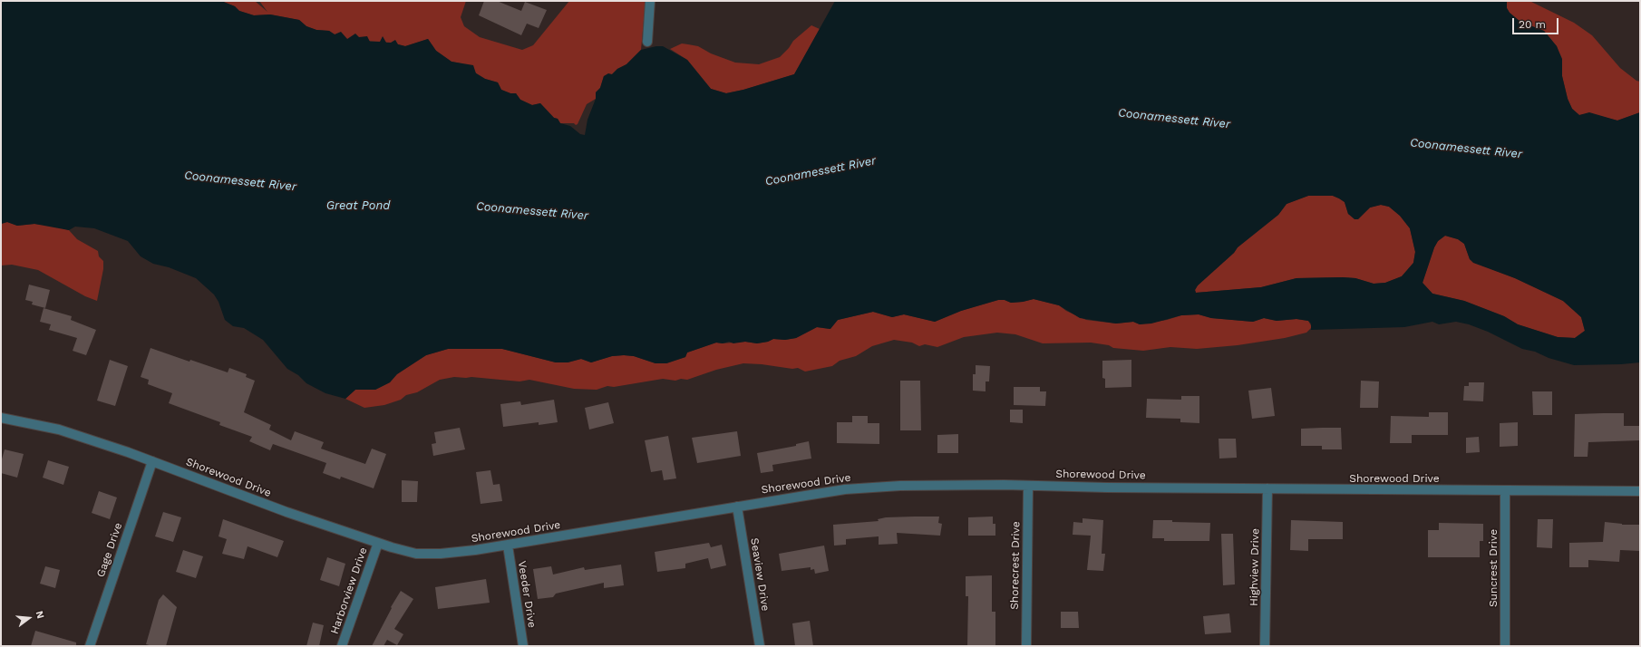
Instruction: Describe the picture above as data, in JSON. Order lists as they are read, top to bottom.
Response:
{
  "streets": {
    "street": [
      "Shorewood Drive",
      "Gage Drive",
      "Shorecrest Drive",
      "Highview Drive",
      "Suncrest Drive",
      "Seaview Drive",
      "Harborview Drive",
      "Veeder Drive"
    ]
  },
  "crossings": [
    ["Shorewood Drive", "Gage Drive"],
    ["Shorewood Drive", "Shorecrest Drive"],
    ["Shorewood Drive", "Highview Drive"],
    ["Shorewood Drive", "Suncrest Drive"],
    ["Shorewood Drive", "Seaview Drive"],
    ["Shorewood Drive", "Harborview Drive"],
    ["Shorewood Drive", "Veeder Drive"]
  ],
  "water": ["Coonamessett River", "Great Pond"],
  "scale_bar": "20 m",
  "north": "right"
}
